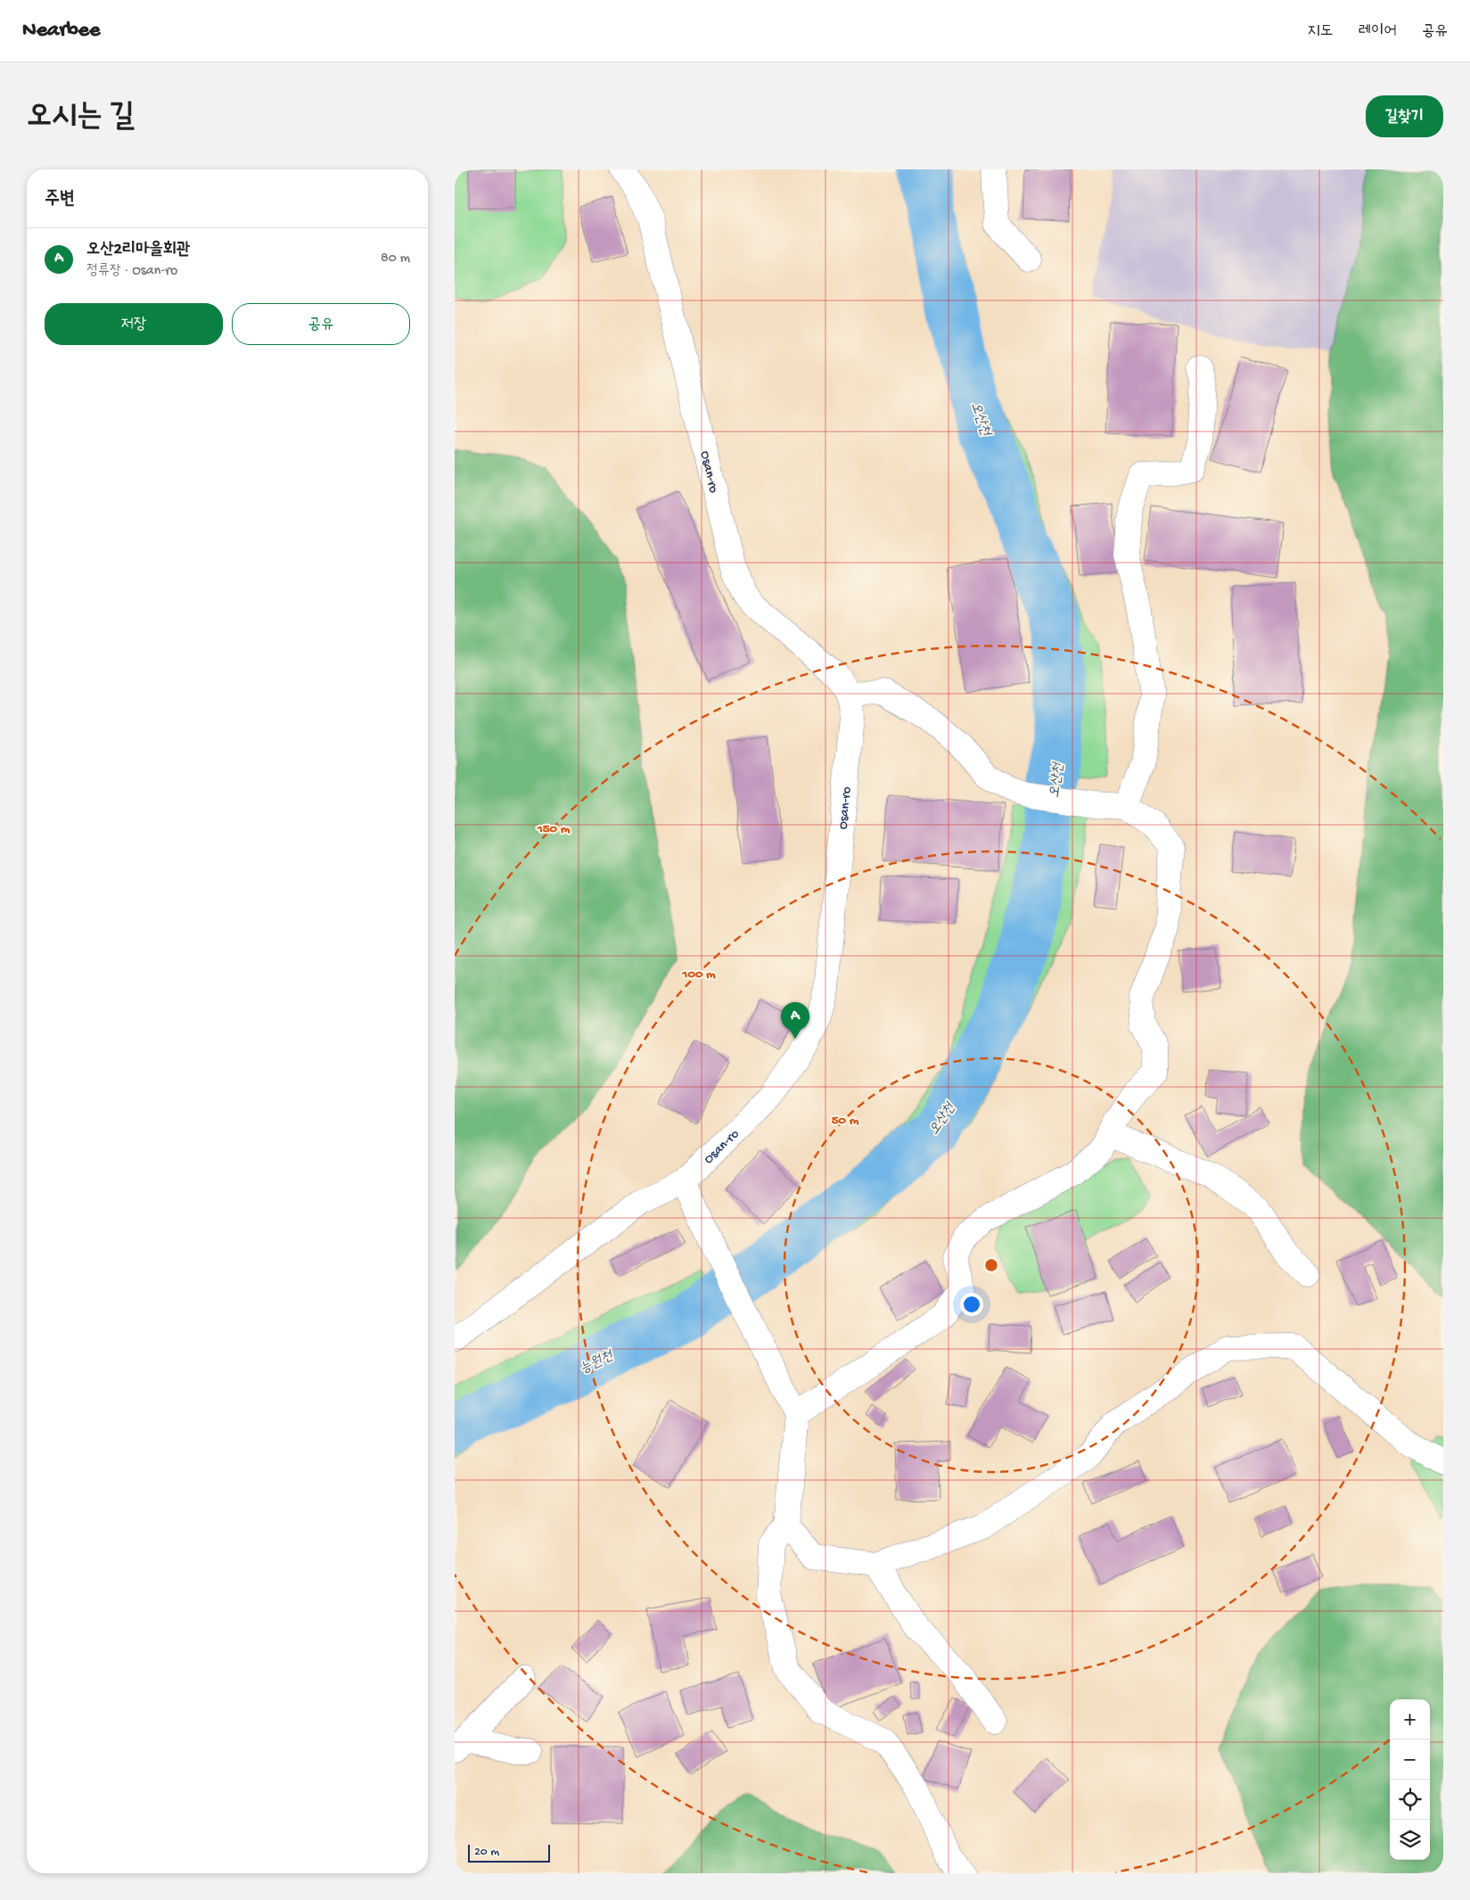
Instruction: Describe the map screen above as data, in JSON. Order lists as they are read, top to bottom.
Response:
{
  "streets": {
    "street": ["Osan-ro"]
  },
  "water": ["오산천", "능원천"],
  "scale_bar": "20 m",
  "page": {
    "header": "Nearbee",
    "nav": ["지도", "레이어", "공유"],
    "title": "오시는 길",
    "buttons": [
      "길찾기",
      ["저장", "공유"]
    ],
    "heading": "주변",
    "list": [
      {
        "mark": "A",
        "name": "오산2리마을회관",
        "note": "정류장 · Osan-ro",
        "value": "80 m"
      }
    ],
    "pins": "A",
    "map_buttons": ["+", "−"],
    "scale": "20 m"
  },
  "rings": ["150 m", "100 m", "50 m"]
}
